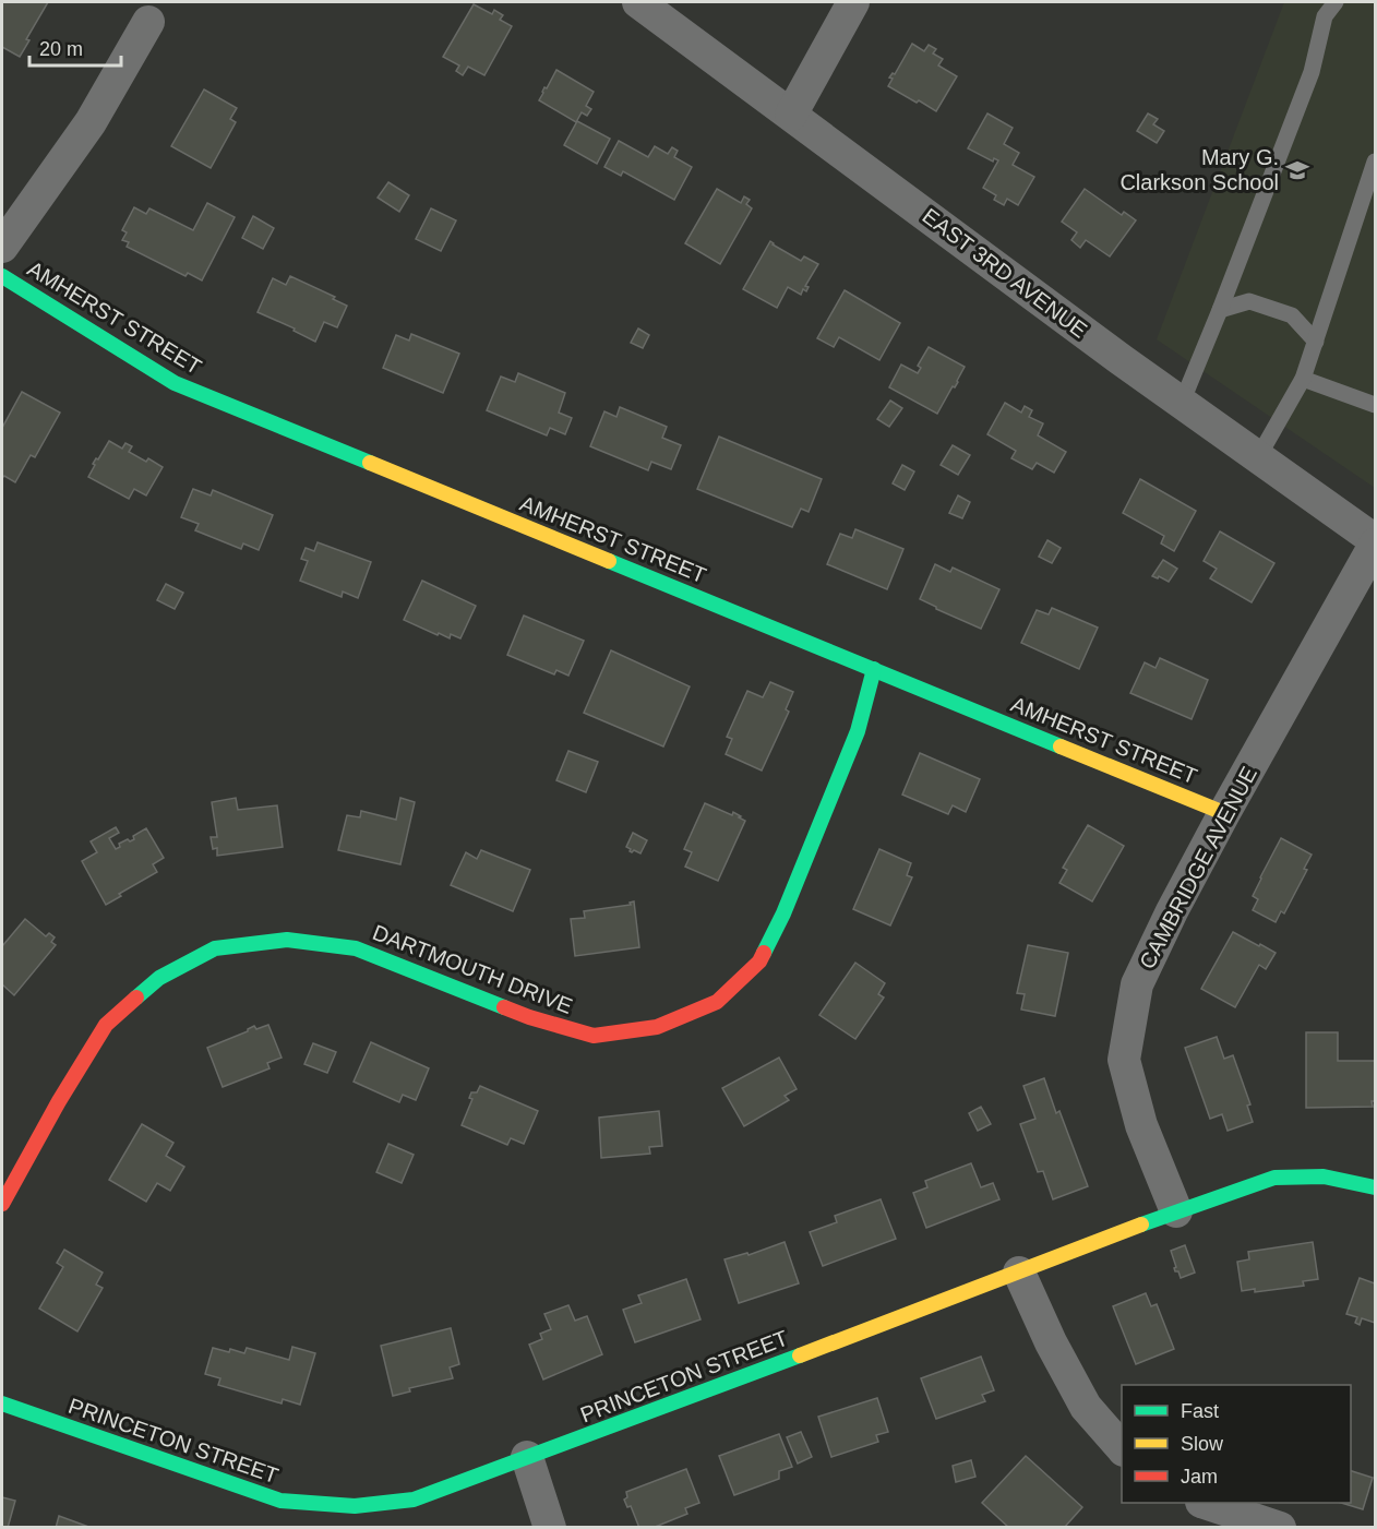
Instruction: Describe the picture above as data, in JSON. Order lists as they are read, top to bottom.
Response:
{
  "streets": {
    "street": [
      "EAST 3RD AVENUE",
      "AMHERST STREET",
      "CAMBRIDGE AVENUE",
      "DARTMOUTH DRIVE",
      "PRINCETON STREET"
    ]
  },
  "crossings": [
    ["AMHERST STREET", "CAMBRIDGE AVENUE"],
    ["AMHERST STREET", "DARTMOUTH DRIVE"],
    ["CAMBRIDGE AVENUE", "PRINCETON STREET"]
  ],
  "places": {
    "school or university": ["Mary G. Clarkson School"]
  },
  "legend": ["Fast", "Slow", "Jam"],
  "scale_bar": "20 m"
}
